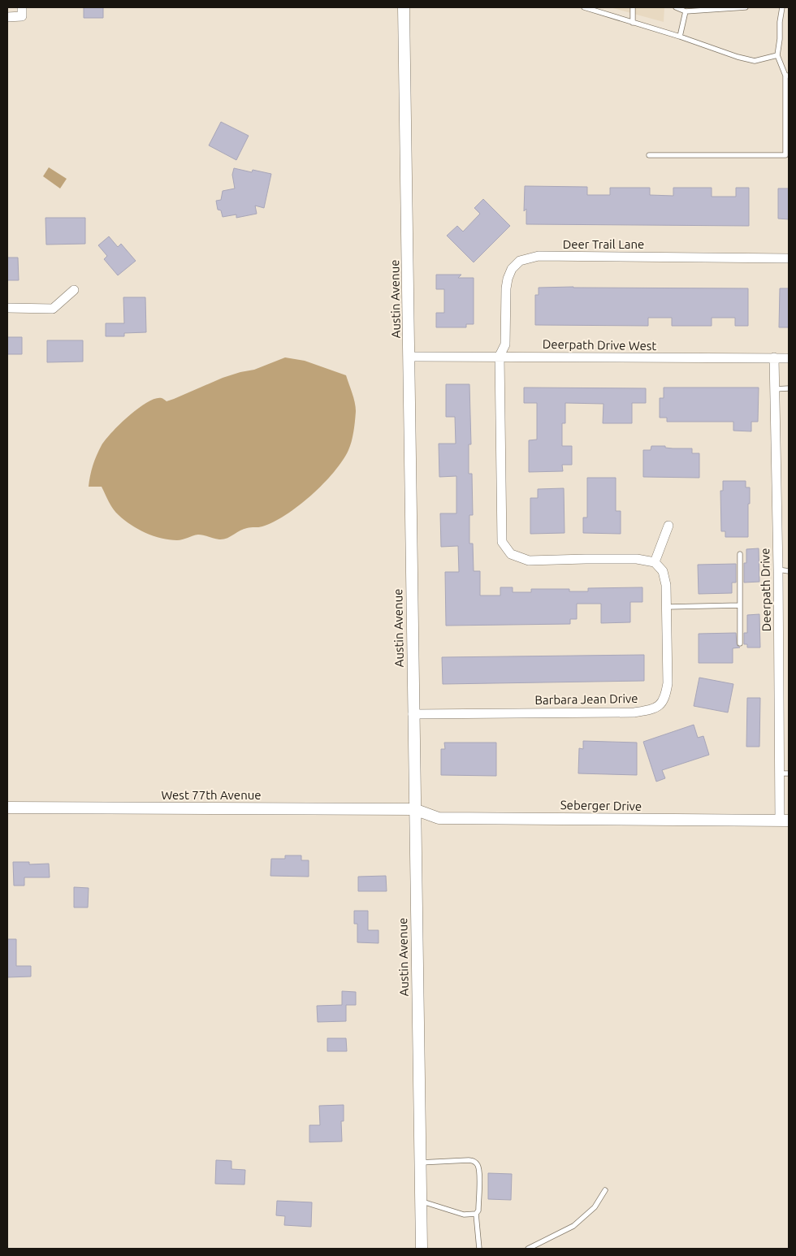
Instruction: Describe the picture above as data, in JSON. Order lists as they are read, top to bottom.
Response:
{
  "streets": {
    "street": [
      "Deer Trail Lane",
      "Austin Avenue",
      "Deerpath Drive West",
      "Deerpath Drive",
      "Barbara Jean Drive",
      "West 77th Avenue",
      "Seberger Drive"
    ]
  },
  "crossings": [
    ["Deer Trail Lane", "Deerpath Drive West"],
    ["Austin Avenue", "Deerpath Drive West"],
    ["Austin Avenue", "Barbara Jean Drive"],
    ["Austin Avenue", "West 77th Avenue"],
    ["Austin Avenue", "Seberger Drive"],
    ["Deerpath Drive West", "Deerpath Drive"],
    ["Deerpath Drive", "Seberger Drive"],
    ["West 77th Avenue", "Seberger Drive"]
  ]
}
